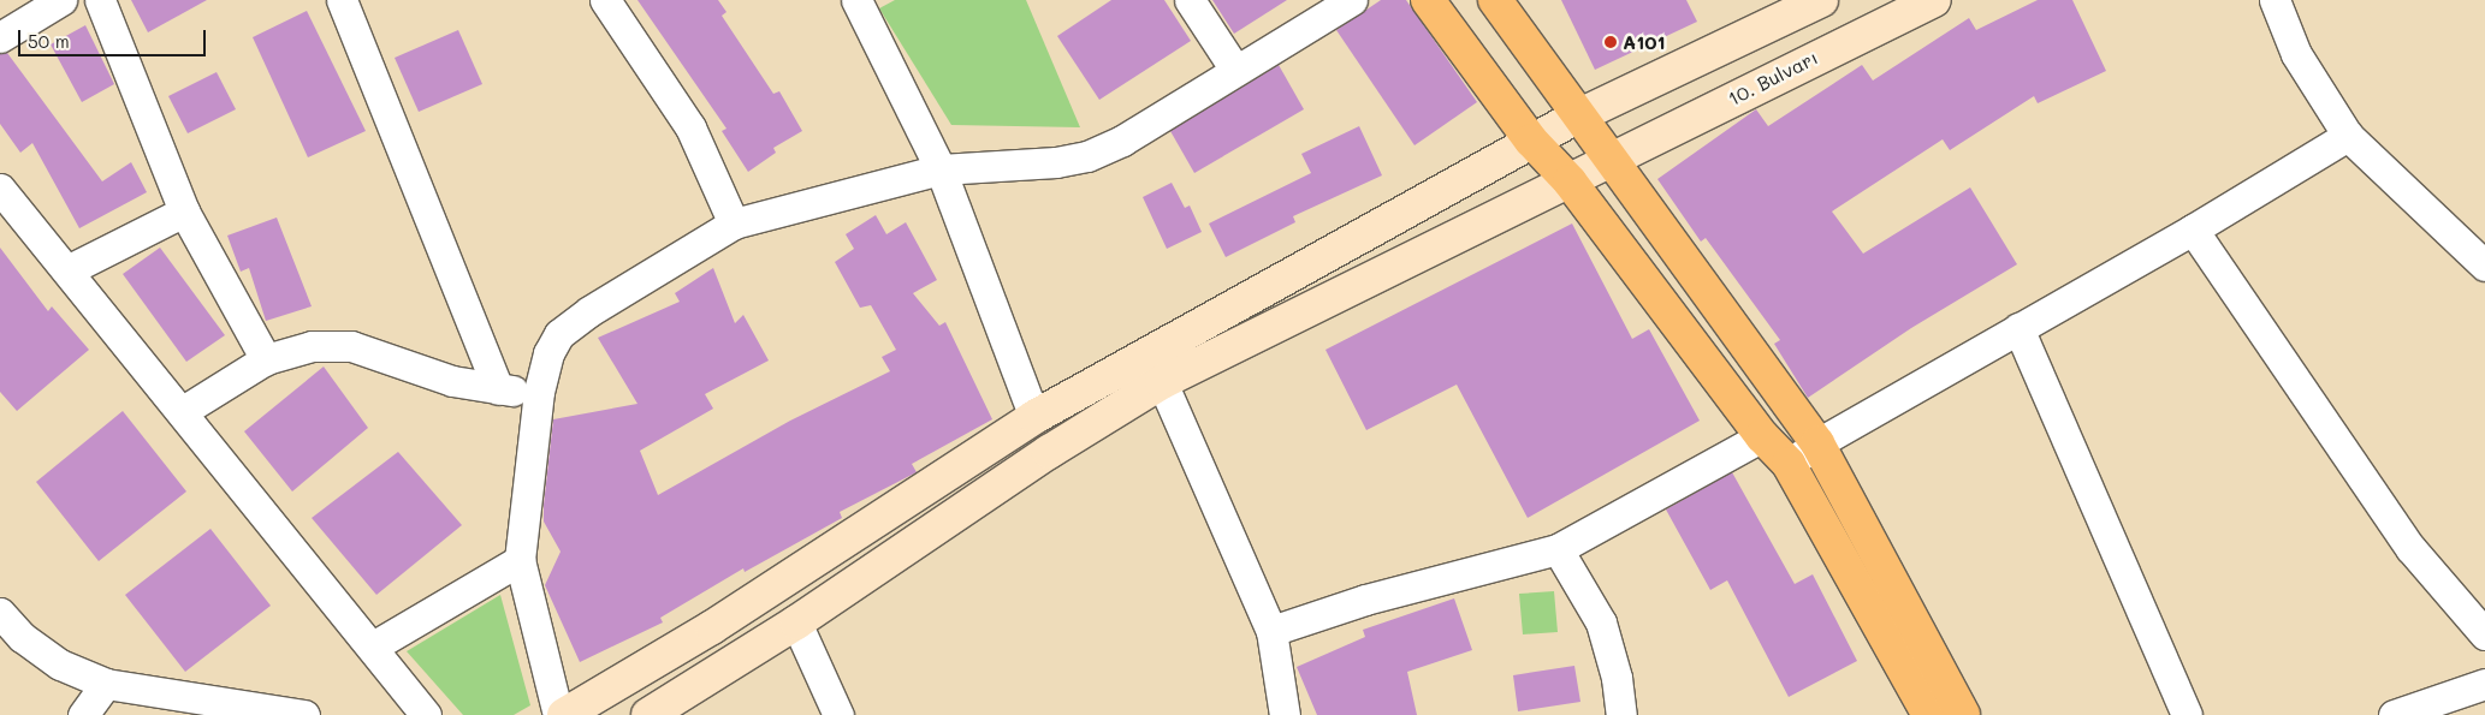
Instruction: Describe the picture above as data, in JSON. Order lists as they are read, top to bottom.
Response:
{
  "streets": {
    "main road": ["10. Bulvarı"]
  },
  "places": ["A101"],
  "scale_bar": "50 m"
}
